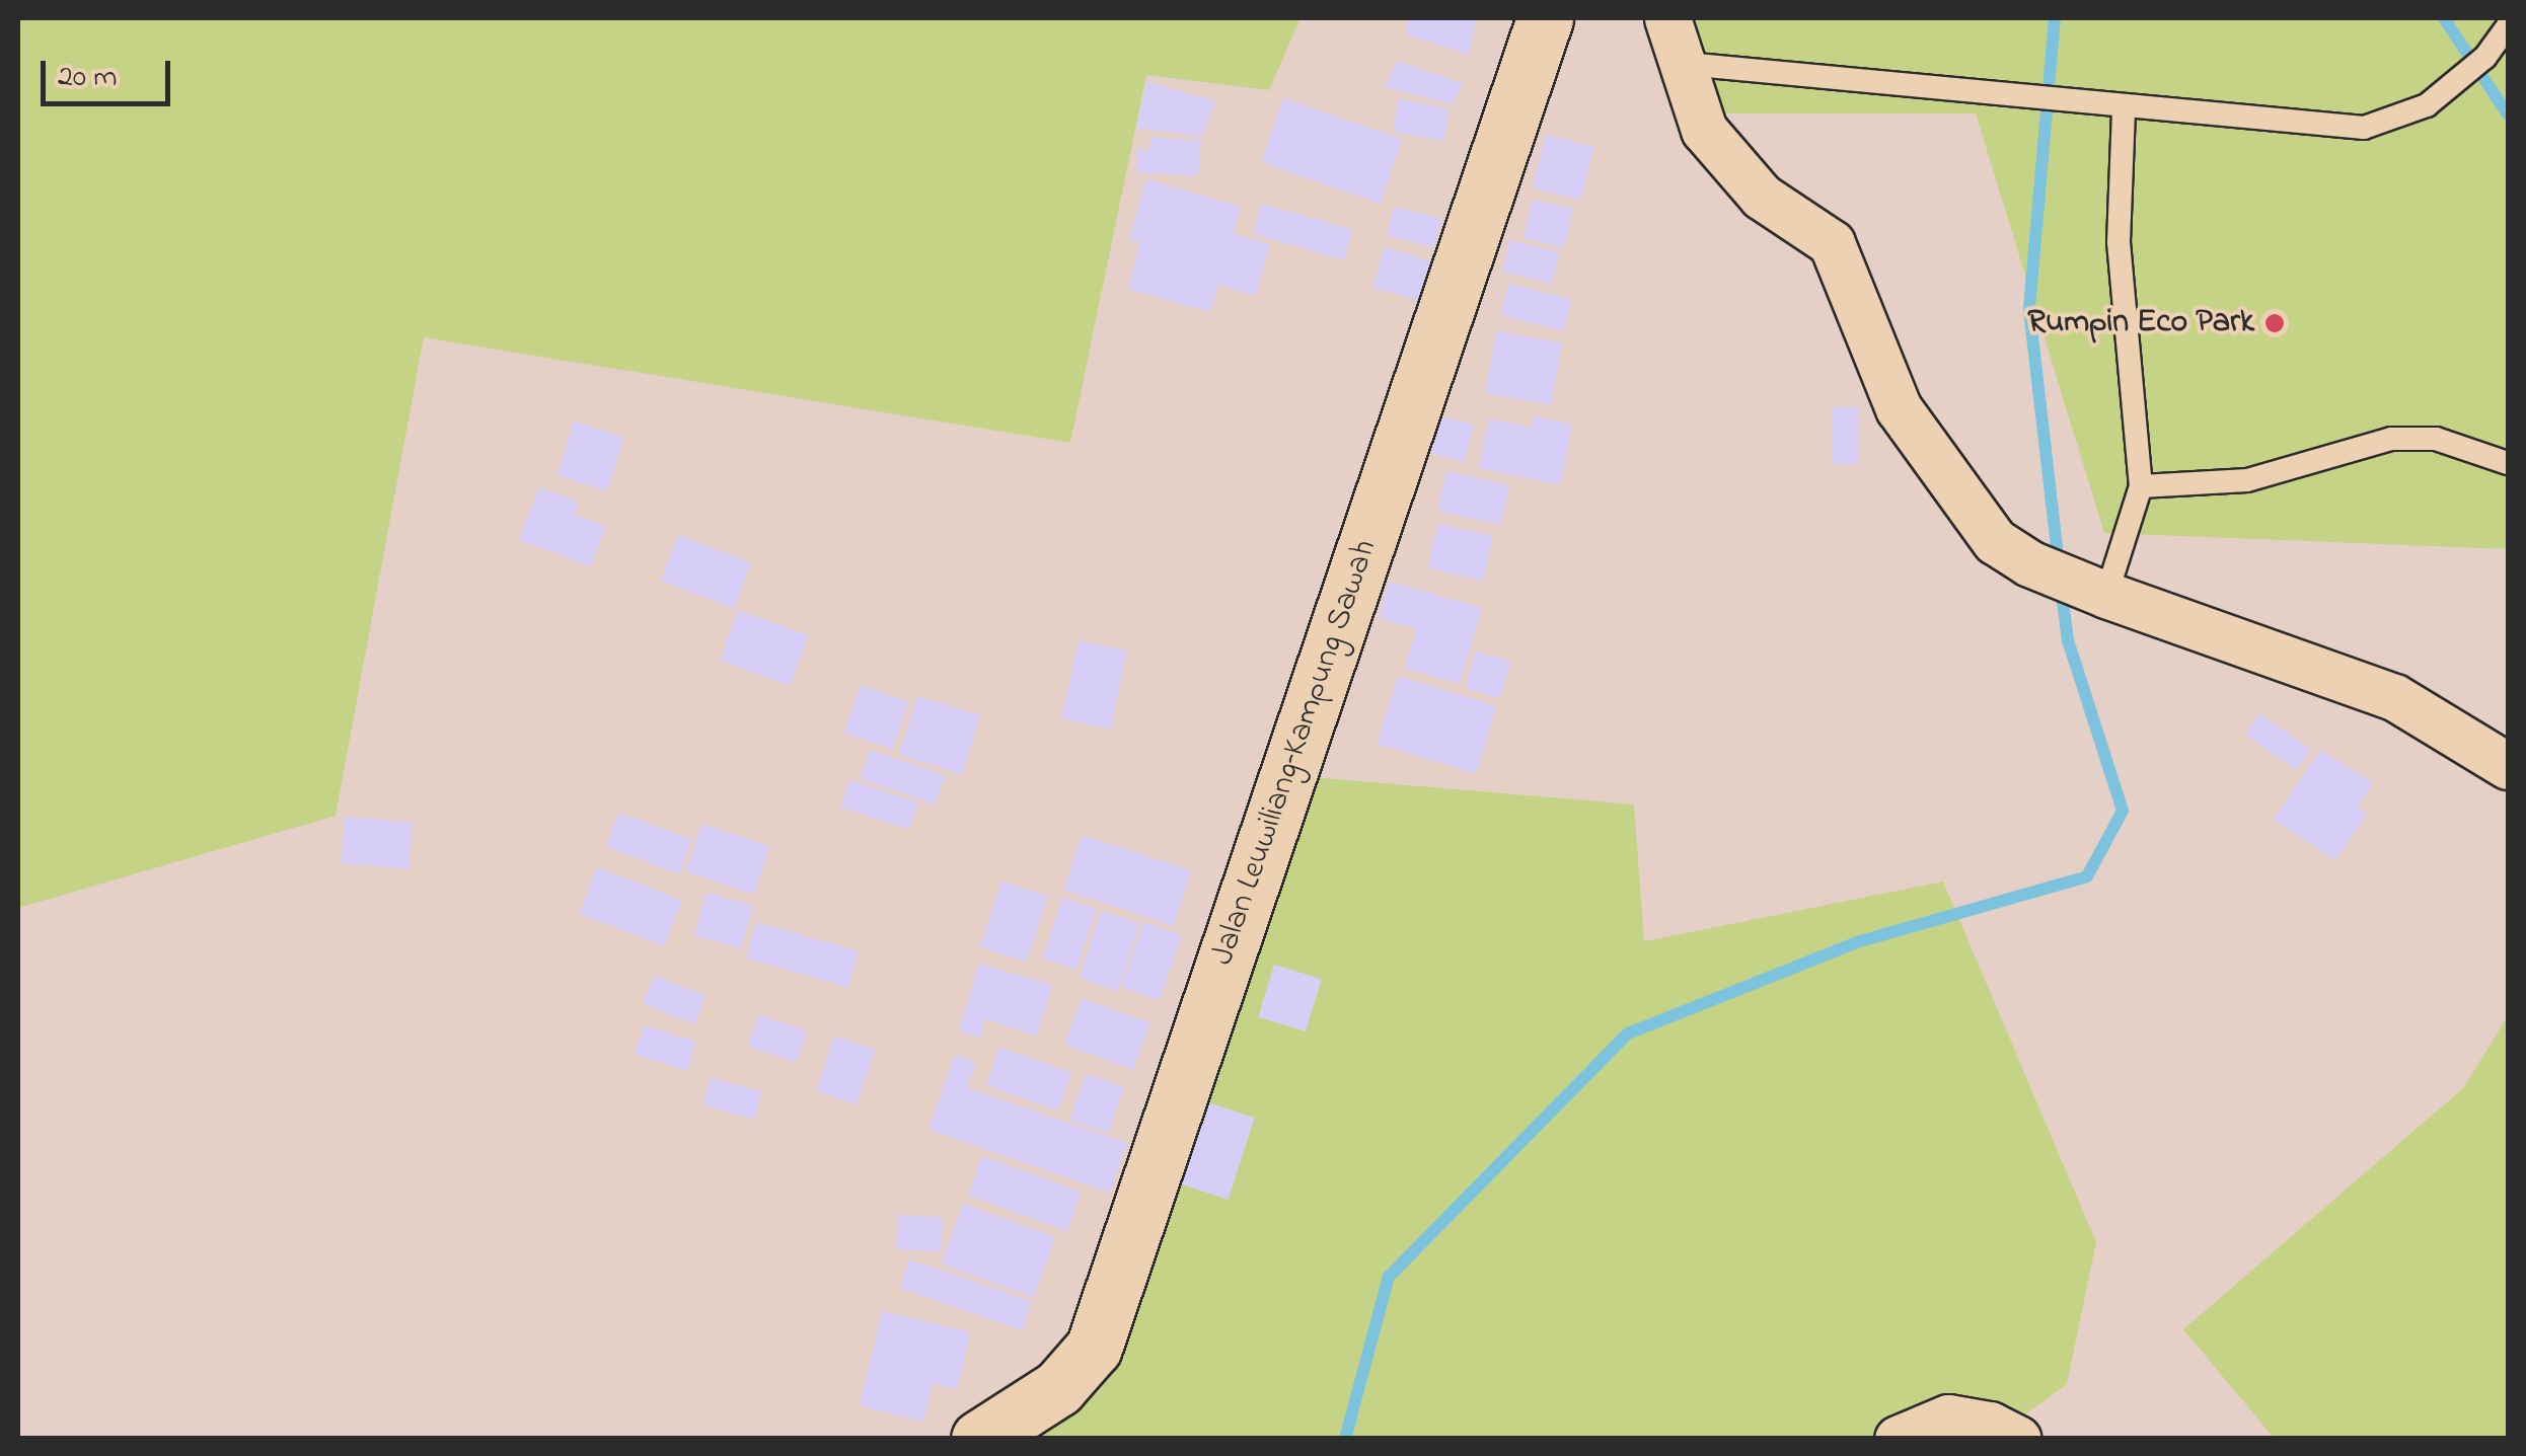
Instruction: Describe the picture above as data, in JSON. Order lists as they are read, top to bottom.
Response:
{
  "streets": {
    "main road": ["Jalan Leuwiliang–Kampung Sawah"]
  },
  "places": ["Rumpin Eco Park"],
  "scale_bar": "20 m"
}
